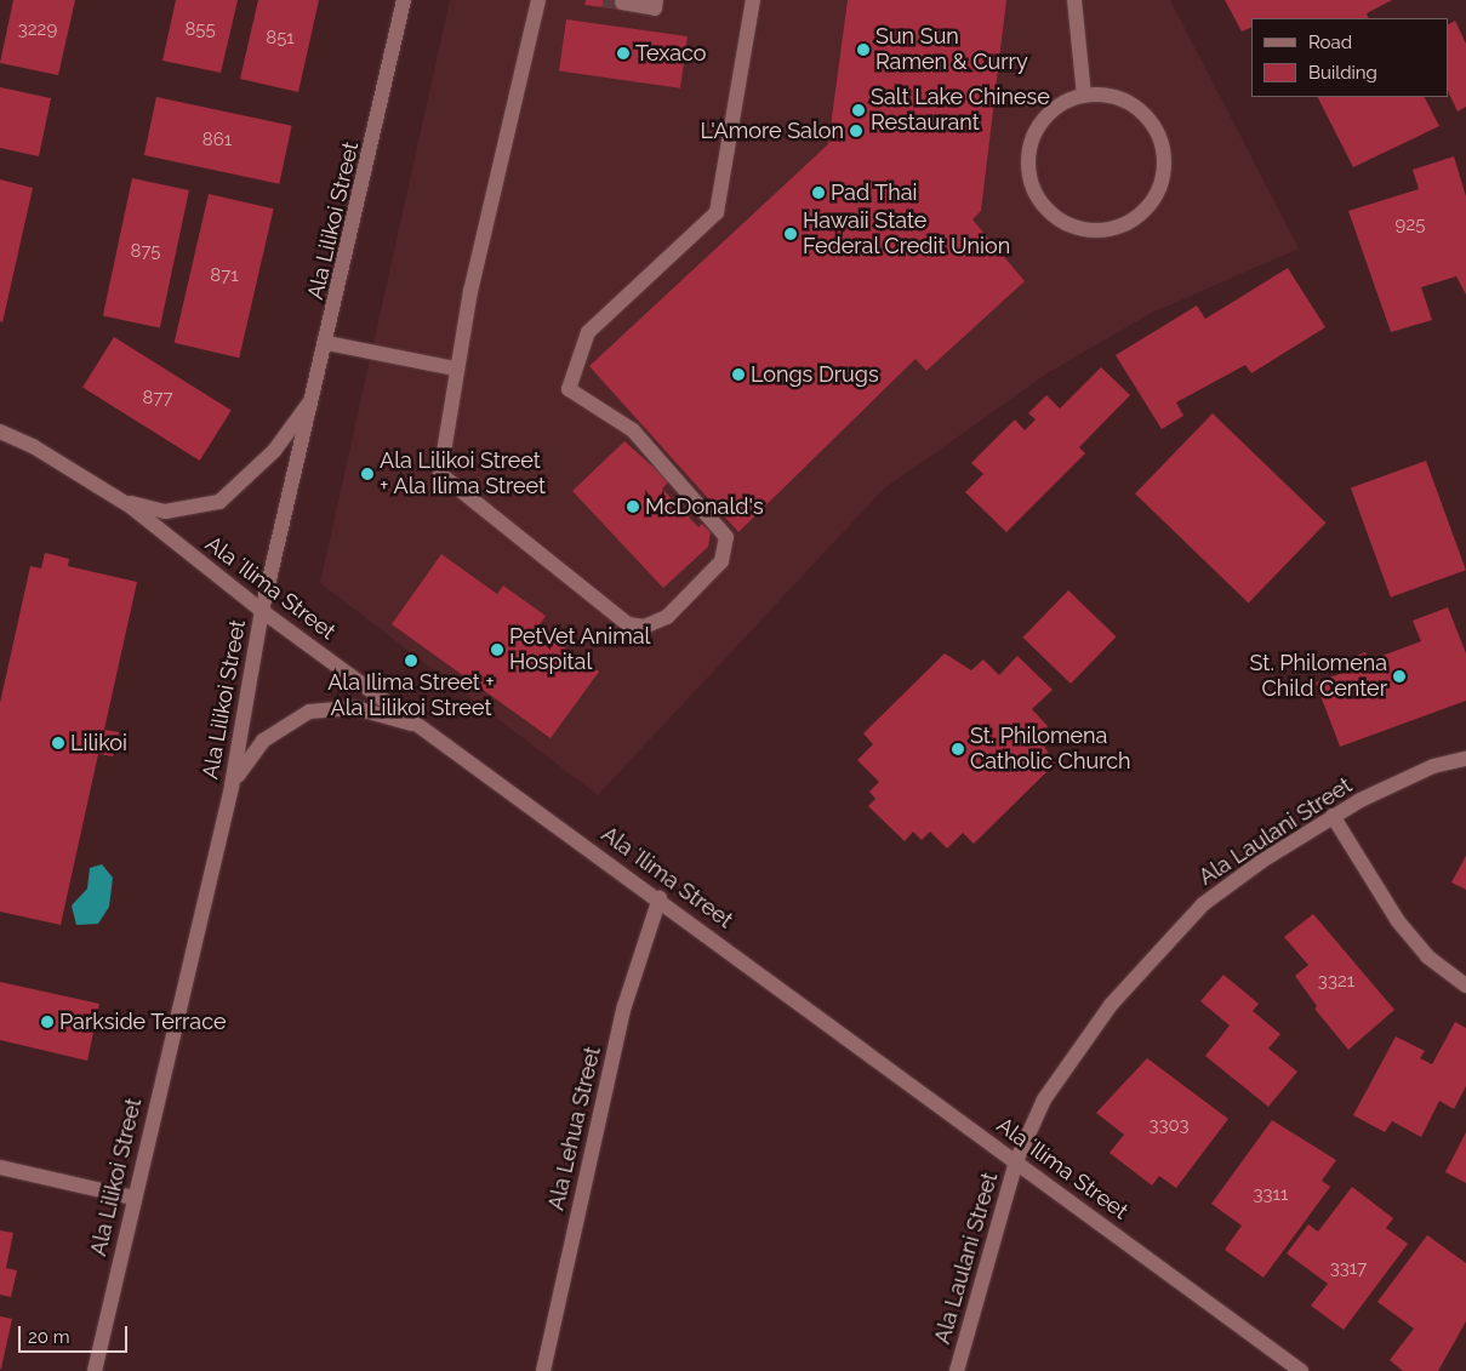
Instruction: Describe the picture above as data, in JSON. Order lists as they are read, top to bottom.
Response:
{
  "streets": {
    "street": [
      "Ala Lilikoi Street",
      "Ala ʻIlima Street",
      "Ala Laulani Street",
      "Ala Lehua Street"
    ]
  },
  "crossings": [
    ["Ala Lilikoi Street", "Ala ʻIlima Street"],
    ["Ala ʻIlima Street", "Ala Laulani Street"],
    ["Ala ʻIlima Street", "Ala Lehua Street"]
  ],
  "places": [
    "Sun Sun Ramen & Curry",
    "Texaco",
    "Salt Lake Chinese Restaurant",
    "L'Amore Salon",
    "Pad Thai",
    "Hawaii State Federal Credit Union",
    "Longs Drugs",
    "Ala Lilikoi Street + Ala Ilima Street",
    "McDonald's",
    "PetVet Animal Hospital",
    "Ala Ilima Street + Ala Lilikoi Street",
    "St. Philomena Child Center",
    "Lilikoi",
    "St. Philomena Catholic Church",
    "Parkside Terrace"
  ],
  "house_numbers": [
    "3229",
    "855",
    "851",
    "861",
    "925",
    "875",
    "871",
    "877",
    "3321",
    "3303",
    "3311",
    "3317"
  ],
  "legend": ["Road", "Building"],
  "scale_bar": "20 m"
}
